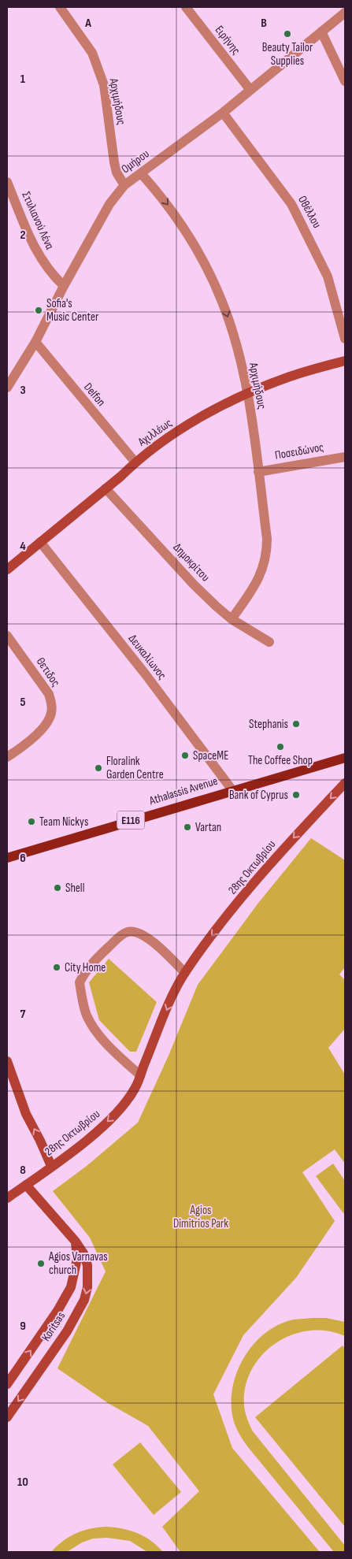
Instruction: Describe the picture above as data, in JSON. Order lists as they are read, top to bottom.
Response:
{
  "streets": {
    "main road": ["Athalassis Avenue", "E116"],
    "street": [
      "Ειρήνης",
      "Αρχιμήδους",
      "Ομήρου",
      "Οθέλλου",
      "Στυλιανού Λένα",
      "Delfon",
      "Αχιλλέως",
      "Ποσειδώνος",
      "Δημοκρίτου",
      "Δευκαλίωνος",
      "Θετιδος",
      "28ης Οκτωβρίου",
      "Koritsas"
    ]
  },
  "crossings": [
    ["Ειρήνης", "Ομήρου"],
    ["Αρχιμήδους", "Ομήρου"],
    ["Αρχιμήδους", "Αχιλλέως"],
    ["Αρχιμήδους", "Ποσειδώνος"],
    ["Αρχιμήδους", "Δημοκρίτου"],
    ["Ομήρου", "Οθέλλου"],
    ["Ομήρου", "Στυλιανού Λένα"],
    ["Ομήρου", "Delfon"],
    ["Delfon", "Αχιλλέως"],
    ["Αχιλλέως", "Δημοκρίτου"],
    ["Αχιλλέως", "Δευκαλίωνος"],
    ["Δευκαλίωνος", "Athalassis Avenue"],
    ["28ης Οκτωβρίου", "Koritsas"]
  ],
  "one_way": ["Αρχιμήδους", "28ης Οκτωβρίου"],
  "parks": ["Agios Dimitrios Park"],
  "places": [
    "Beauty Tailor Supplies",
    "Sofia's Music Center",
    "Stephanis",
    "The Coffee Shop",
    "SpaceME",
    "Floralink Garden Centre",
    "Bank of Cyprus",
    "Team Nickys",
    "Vartan",
    "Shell",
    "City Home",
    "Agios Varnavas church"
  ],
  "grid": {
    "columns": ["A", "B"],
    "rows": [
      "1",
      "2",
      "3",
      "4",
      "5",
      "6",
      "7",
      "8",
      "9",
      "10"
    ]
  }
}
